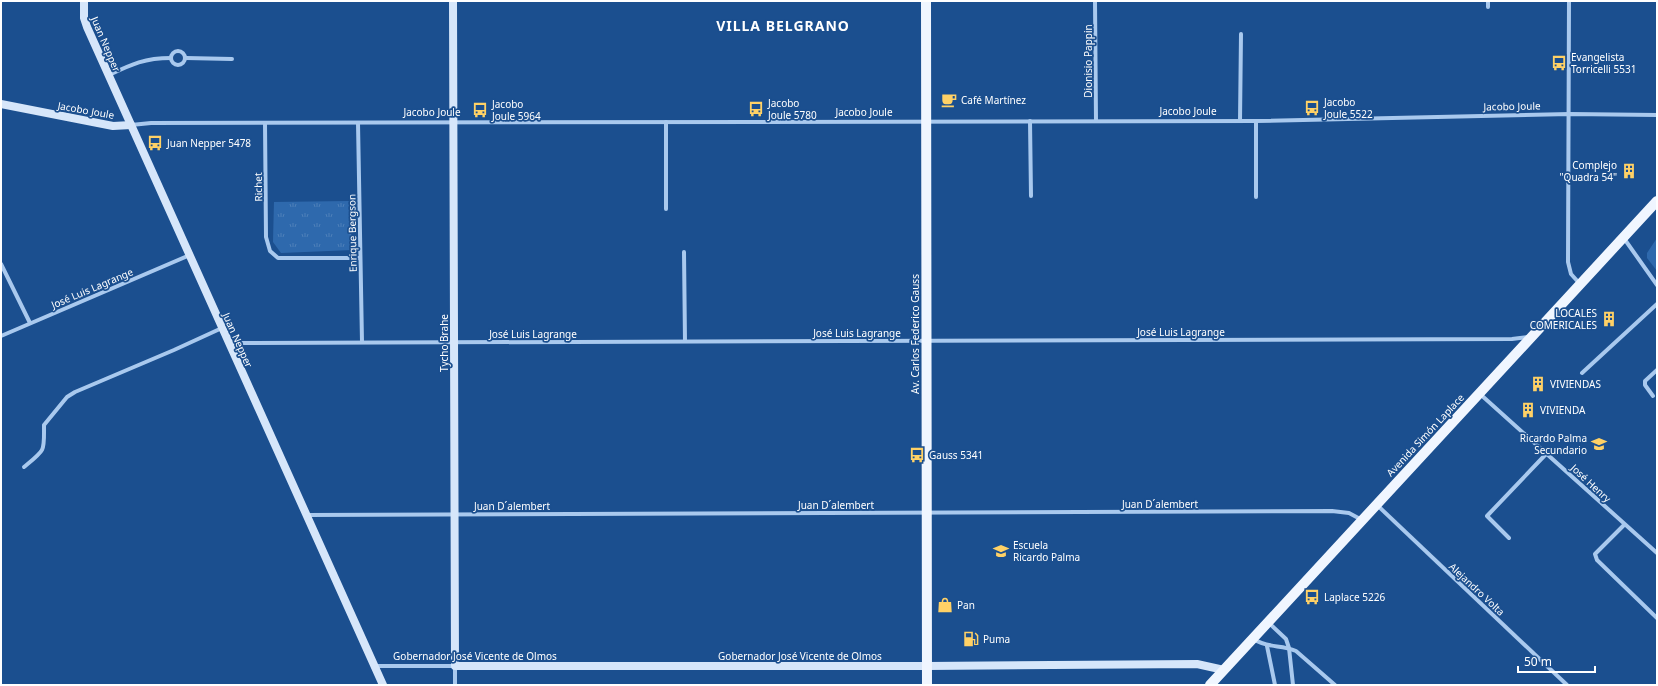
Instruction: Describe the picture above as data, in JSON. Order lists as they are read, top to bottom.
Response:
{
  "streets": {
    "main road": [
      "Juan Nepper",
      "Jacobo Joule",
      "Av. Carlos Federico Gauss",
      "Tycho Brahe",
      "Avenida Simón Laplace",
      "Gobernador José Vicente de Olmos"
    ],
    "street": [
      "Dionisio Pappin",
      "Richet",
      "Enrique Bergson",
      "José Luis Lagrange",
      "José Henry",
      "Juan D´alembert",
      "Alejandro Volta"
    ]
  },
  "crossings": [
    ["Juan Nepper", "Jacobo Joule"],
    ["Juan Nepper", "José Luis Lagrange"],
    ["Juan Nepper", "Juan D´alembert"],
    ["Juan Nepper", "Gobernador José Vicente de Olmos"],
    ["Dionisio Pappin", "Jacobo Joule"],
    ["Jacobo Joule", "Richet"],
    ["Jacobo Joule", "Enrique Bergson"],
    ["Jacobo Joule", "Av. Carlos Federico Gauss"],
    ["Jacobo Joule", "Tycho Brahe"],
    ["Richet", "Enrique Bergson"],
    ["Enrique Bergson", "José Luis Lagrange"],
    ["José Luis Lagrange", "Av. Carlos Federico Gauss"],
    ["José Luis Lagrange", "Tycho Brahe"],
    ["José Luis Lagrange", "Avenida Simón Laplace"],
    ["Av. Carlos Federico Gauss", "Juan D´alembert"],
    ["Av. Carlos Federico Gauss", "Gobernador José Vicente de Olmos"],
    ["Tycho Brahe", "Juan D´alembert"],
    ["Tycho Brahe", "Gobernador José Vicente de Olmos"],
    ["Avenida Simón Laplace", "José Henry"],
    ["Avenida Simón Laplace", "Juan D´alembert"],
    ["Avenida Simón Laplace", "Alejandro Volta"],
    ["Avenida Simón Laplace", "Gobernador José Vicente de Olmos"]
  ],
  "districts": ["VILLA BELGRANO"],
  "places": {
    "bus stop": [
      "Evangelista Torricelli 5531",
      "Jacobo Joule 5522",
      "Jacobo Joule 5780",
      "Jacobo Joule 5964",
      "Juan Nepper 5478",
      "Gauss 5341",
      "Laplace 5226"
    ],
    "cafe": ["Café Martínez"],
    "building": [
      "Complejo \"Quadra 54\"",
      "LOCALES COMERICALES",
      "VIVIENDAS",
      "VIVIENDA"
    ],
    "school or university": ["Ricardo Palma Secundario", "Escuela Ricardo Palma"],
    "shop": ["Pan"],
    "fuel station": ["Puma"]
  },
  "scale_bar": "50 m"
}
